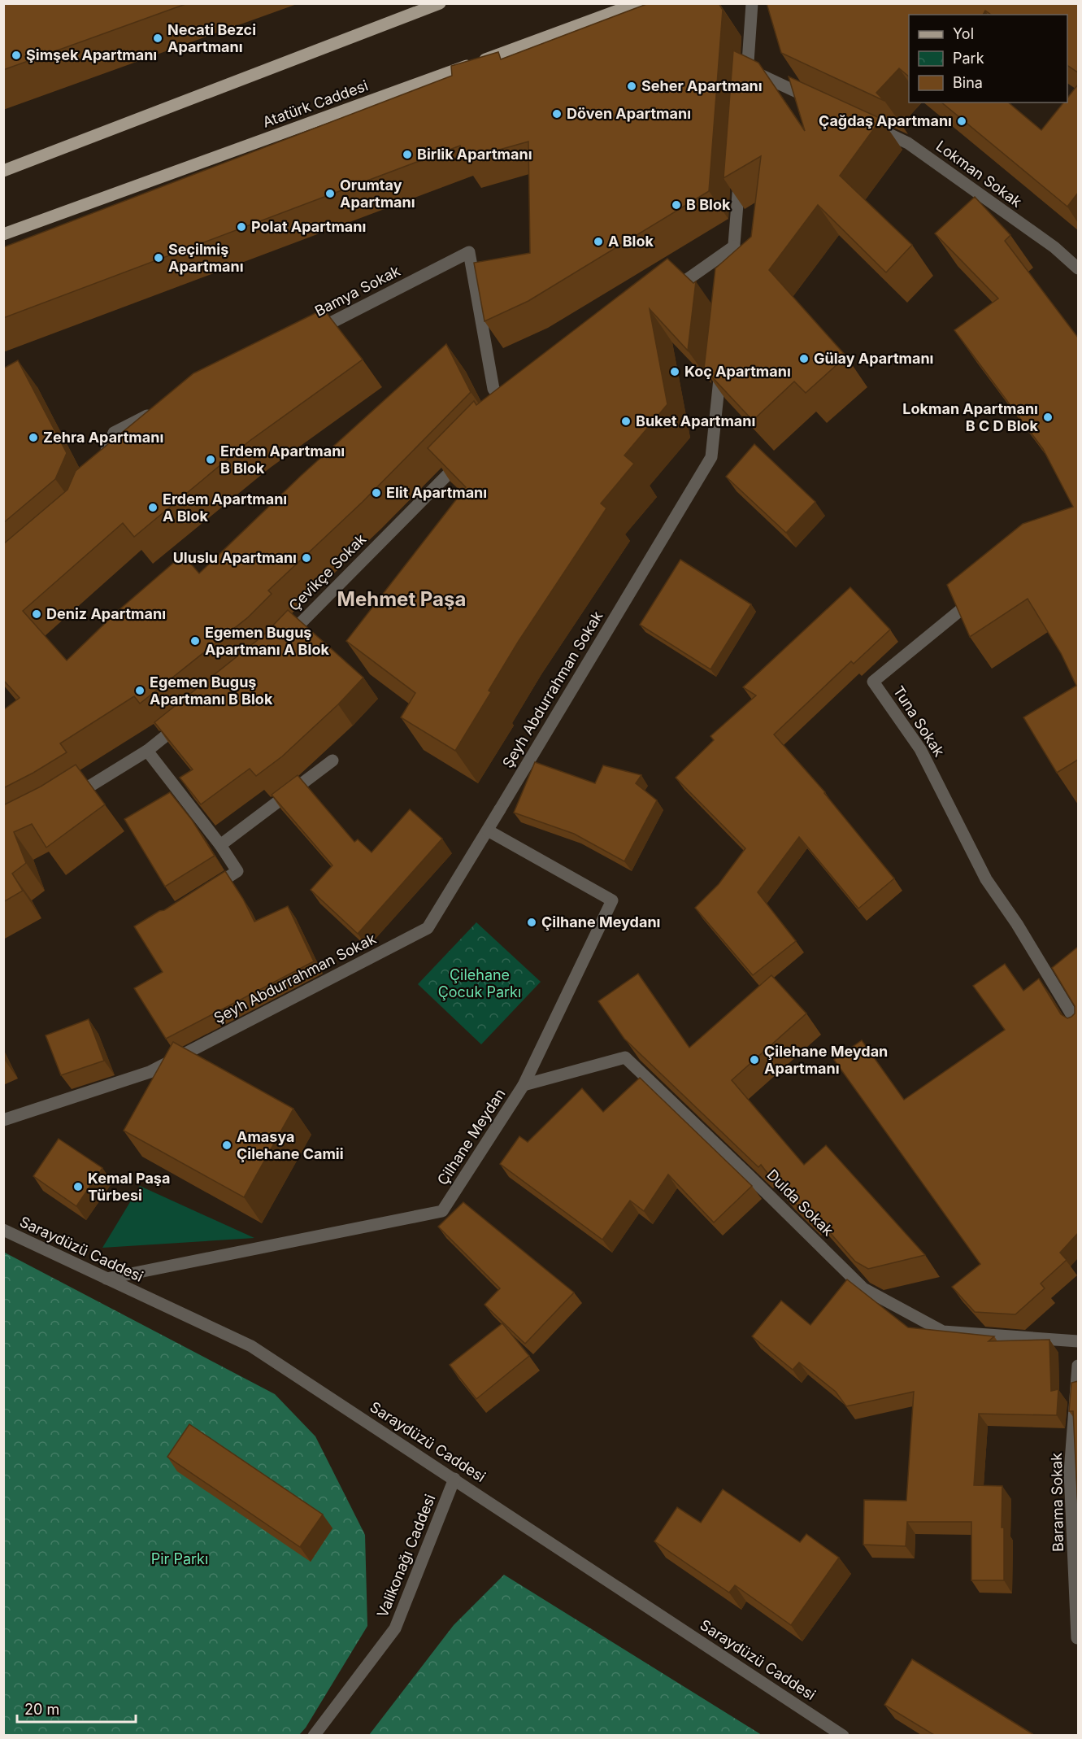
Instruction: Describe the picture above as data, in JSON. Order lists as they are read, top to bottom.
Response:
{
  "streets": {
    "main road": ["Atatürk Caddesi"],
    "street": [
      "Lokman Sokak",
      "Bamya Sokak",
      "Çevikçe Sokak",
      "Şeyh Abdurrahman Sokak",
      "Tuna Sokak",
      "Çilhane Meydan",
      "Dulda Sokak",
      "Saraydüzü Caddesi",
      "Barama Sokak",
      "Valikonağı Caddesi"
    ]
  },
  "crossings": [
    ["Şeyh Abdurrahman Sokak", "Çilhane Meydan"],
    ["Çilhane Meydan", "Dulda Sokak"],
    ["Çilhane Meydan", "Saraydüzü Caddesi"],
    ["Saraydüzü Caddesi", "Valikonağı Caddesi"]
  ],
  "districts": ["Mehmet Paşa"],
  "parks": ["Çilehane Çocuk Parkı", "Pir Parkı"],
  "places": [
    "Necati Bezci Apartmanı",
    "Şimşek Apartmanı",
    "Seher Apartmanı",
    "Döven Apartmanı",
    "Çağdaş Apartmanı",
    "Birlik Apartmanı",
    "Orumtay Apartmanı",
    "B Blok",
    "Polat Apartmanı",
    "A Blok",
    "Seçilmiş Apartmanı",
    "Gülay Apartmanı",
    "Koç Apartmanı",
    "Lokman Apartmanı B C D Blok",
    "Buket Apartmanı",
    "Zehra Apartmanı",
    "Erdem Apartmanı B Blok",
    "Elit Apartmanı",
    "Erdem Apartmanı A Blok",
    "Uluslu Apartmanı",
    "Deniz Apartmanı",
    "Egemen Buguş Apartmanı A Blok",
    "Egemen Buguş Apartmanı B Blok",
    "Çilhane Meydanı",
    "Çilehane Meydan Apartmanı",
    "Amasya Çilehane Camii",
    "Kemal Paşa Türbesi"
  ],
  "legend": ["Yol", "Park", "Bina"],
  "scale_bar": "20 m"
}
